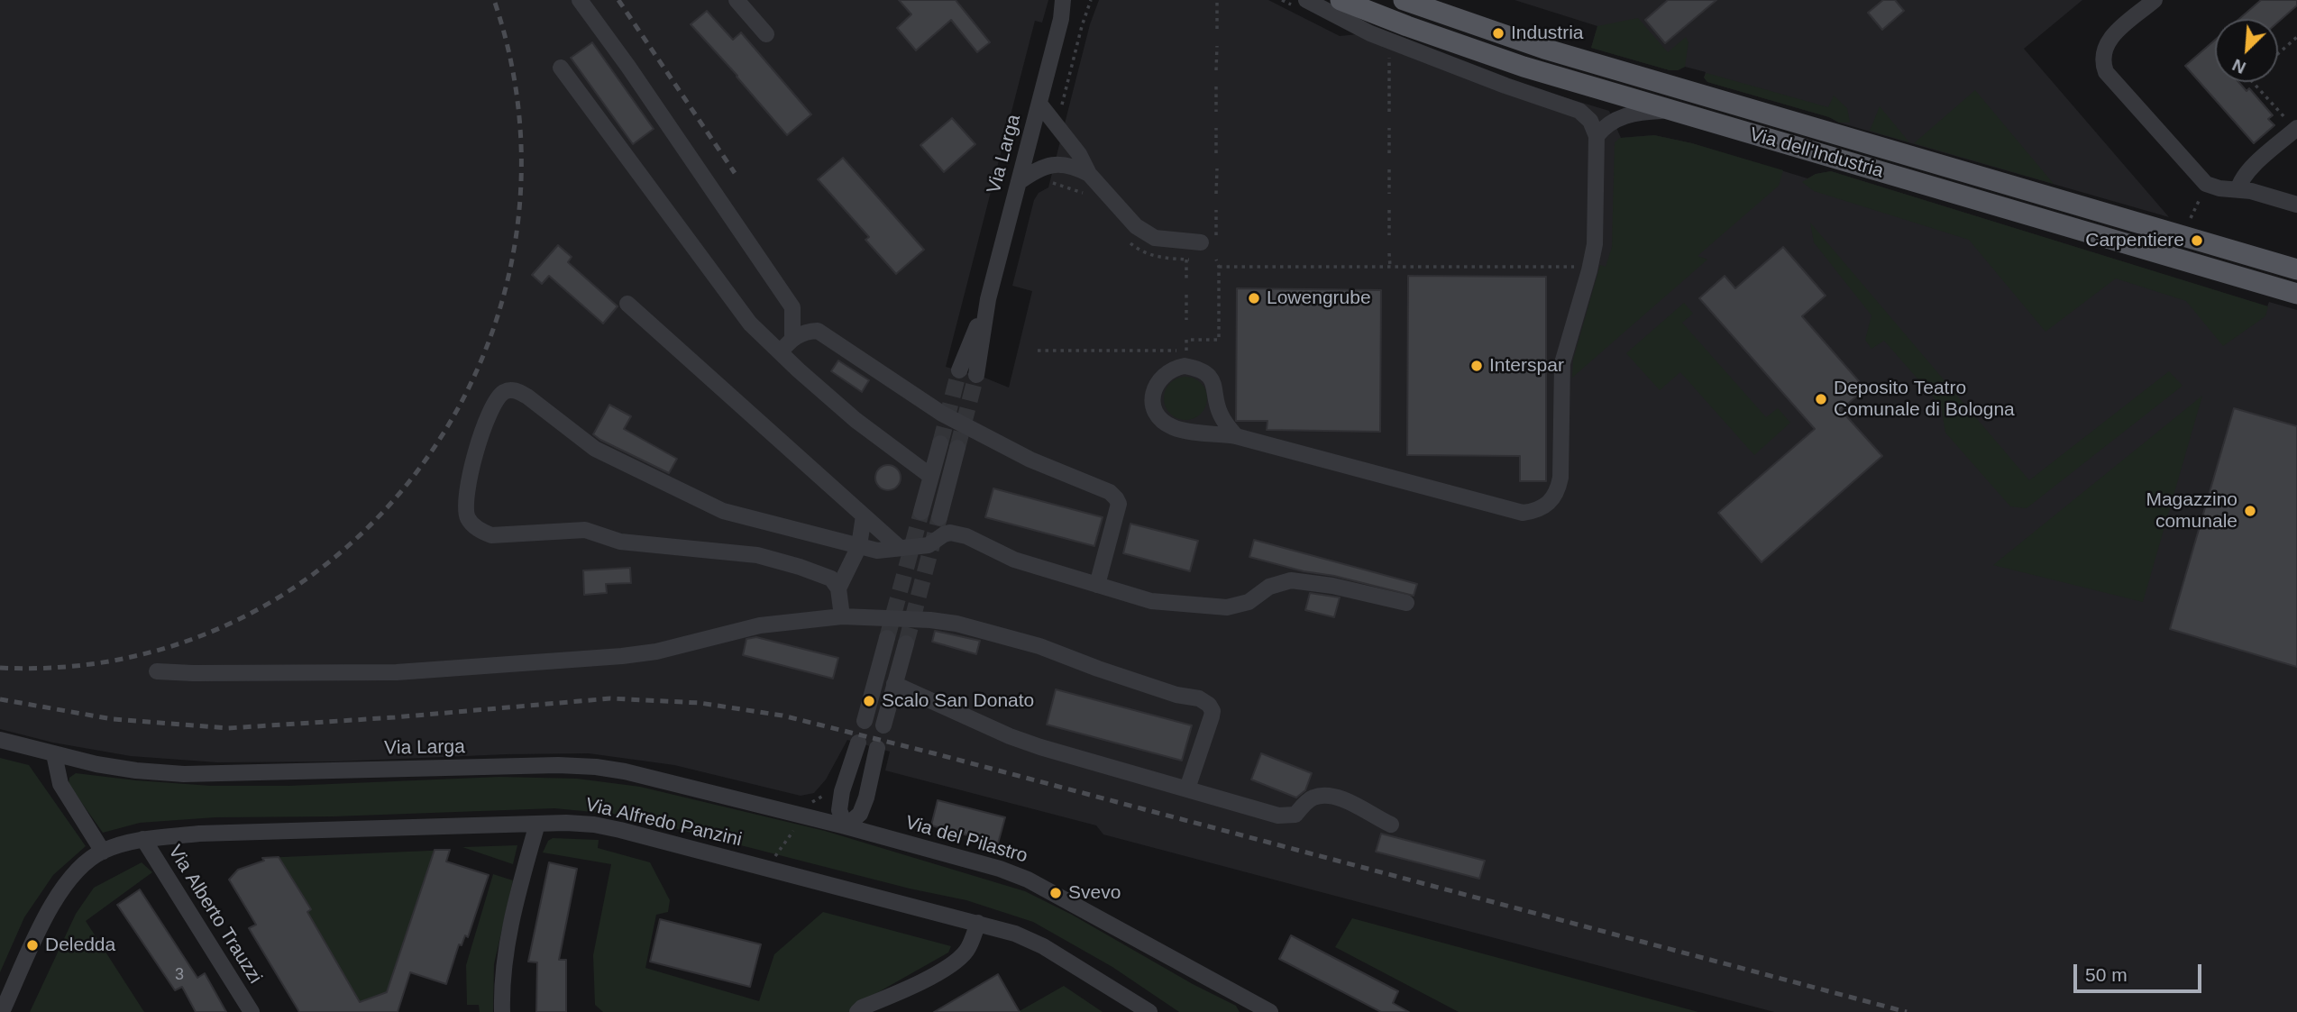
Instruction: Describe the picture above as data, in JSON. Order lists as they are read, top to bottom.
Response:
{
  "streets": {
    "main road": ["Via dell'Industria"],
    "street": [
      "Via Larga",
      "Via Alfredo Panzini",
      "Via del Pilastro",
      "Via Alberto Trauzzi"
    ]
  },
  "crossings": [
    ["Via Larga", "Via del Pilastro"],
    ["Via Alfredo Panzini", "Via Alberto Trauzzi"]
  ],
  "places": [
    "Industria",
    "Carpentiere",
    "Lowengrube",
    "Interspar",
    "Deposito Teatro Comunale di Bologna",
    "Magazzino comunale",
    "Scalo San Donato",
    "Svevo",
    "Deledda"
  ],
  "house_numbers": ["3"],
  "scale_bar": "50 m",
  "north": "bottom left"
}
